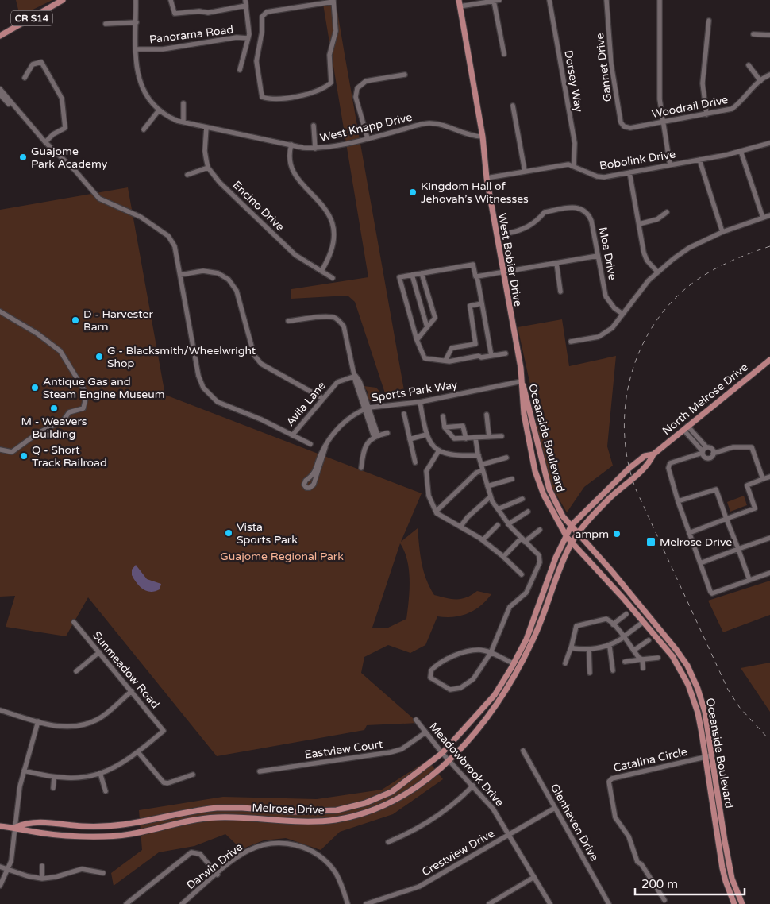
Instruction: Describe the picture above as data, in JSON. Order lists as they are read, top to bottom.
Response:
{
  "streets": {
    "main road": [
      "CR S14",
      "West Bobier Drive",
      "North Melrose Drive",
      "Oceanside Boulevard",
      "Melrose Drive"
    ],
    "street": [
      "Panorama Road",
      "Gannet Drive",
      "Dorsey Way",
      "Woodrail Drive",
      "West Knapp Drive",
      "Bobolink Drive",
      "Encino Drive",
      "Moa Drive",
      "Sports Park Way",
      "Avila Lane",
      "Sunmeadow Road",
      "Eastview Court",
      "Catalina Circle",
      "Meadowbrook Drive",
      "Glenhaven Drive",
      "Crestview Drive",
      "Darwin Drive"
    ]
  },
  "crossings": [
    ["Panorama Road", "West Knapp Drive"],
    ["Gannet Drive", "Woodrail Drive"],
    ["Dorsey Way", "Bobolink Drive"],
    ["West Knapp Drive", "Encino Drive"],
    ["West Knapp Drive", "West Bobier Drive"],
    ["Bobolink Drive", "West Bobier Drive"],
    ["West Bobier Drive", "Sports Park Way"],
    ["West Bobier Drive", "Oceanside Boulevard"],
    ["Sports Park Way", "Oceanside Boulevard"],
    ["North Melrose Drive", "Oceanside Boulevard"],
    ["North Melrose Drive", "Melrose Drive"],
    ["Oceanside Boulevard", "Catalina Circle"],
    ["Oceanside Boulevard", "Melrose Drive"],
    ["Eastview Court", "Meadowbrook Drive"],
    ["Meadowbrook Drive", "Melrose Drive"],
    ["Meadowbrook Drive", "Crestview Drive"],
    ["Glenhaven Drive", "Crestview Drive"]
  ],
  "parks": ["Guajome Regional Park"],
  "places": {
    "other": [
      "Guajome Park Academy",
      "Kingdom Hall of Jehovah’s Witnesses",
      "D - Harvester Barn",
      "G - Blacksmith/Wheelwright Shop",
      "Antique Gas and Steam Engine Museum",
      "M - Weavers Building",
      "Q - Short Track Railroad",
      "Vista Sports Park",
      "ampm"
    ],
    "transit": ["Melrose Drive"]
  },
  "scale_bar": "200 m"
}
